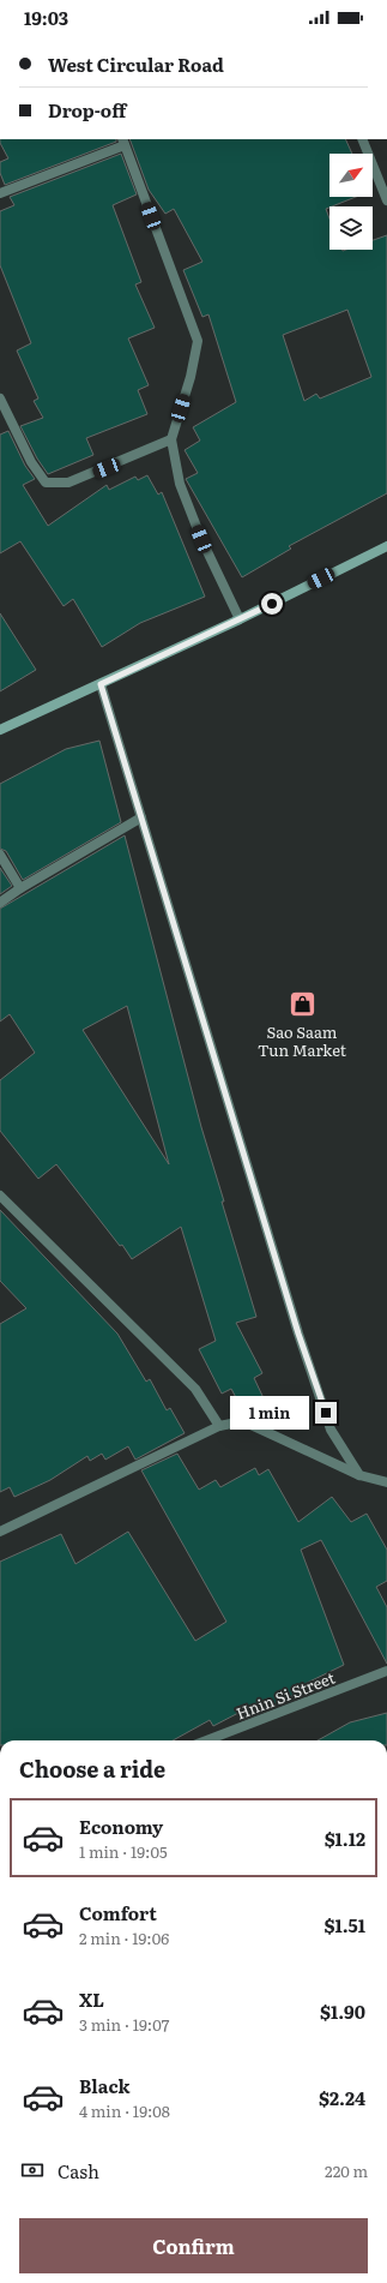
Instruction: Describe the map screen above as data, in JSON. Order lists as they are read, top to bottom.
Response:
{
  "streets": {
    "street": ["Hnin Si Street"]
  },
  "places": {
    "shop": ["Sao Saam Tun Market"]
  },
  "north": "top right",
  "page": {
    "status": "19:03",
    "banner": ["West Circular Road", "Drop-off"],
    "bubble": "1 min",
    "heading": "Choose a ride",
    "list": [
      {
        "name": "Economy",
        "note": "1 min · 19:05",
        "value": "$1.12"
      },
      {
        "name": "Comfort",
        "note": "2 min · 19:06",
        "value": "$1.51"
      },
      {
        "name": "XL",
        "note": "3 min · 19:07",
        "value": "$1.90"
      },
      {
        "name": "Black",
        "note": "4 min · 19:08",
        "value": "$2.24"
      }
    ],
    "pay": ["Cash", "220 m"],
    "buttons": "Confirm"
  }
}
